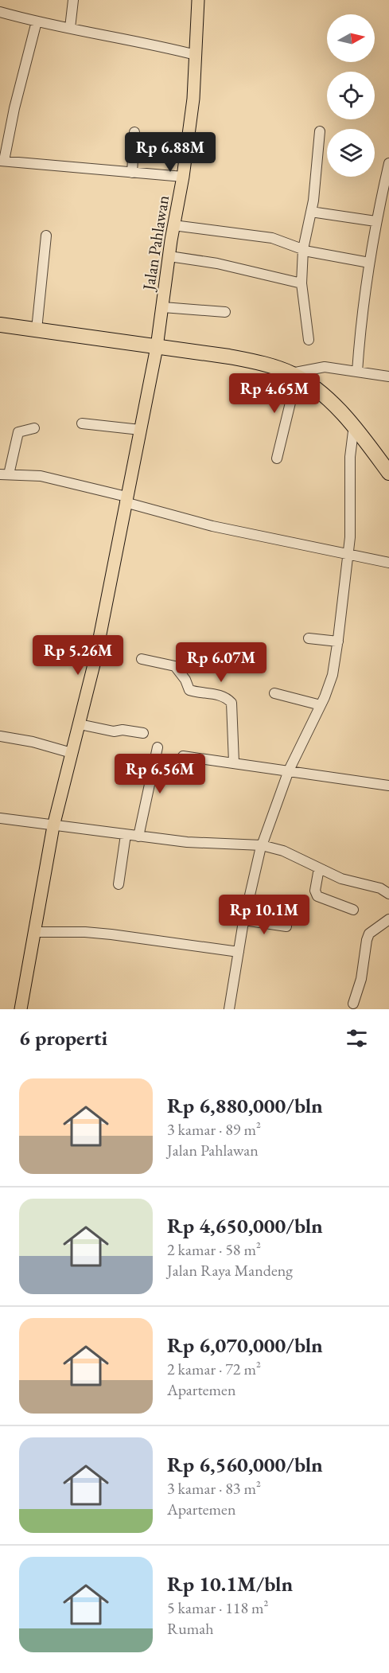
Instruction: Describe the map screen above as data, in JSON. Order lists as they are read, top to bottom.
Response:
{
  "streets": {
    "main road": ["Jalan Pahlawan"]
  },
  "north": "right",
  "page": {
    "price": [
      "Rp 6.88M",
      "Rp 4.65M",
      "Rp 5.26M",
      "Rp 6.07M",
      "Rp 6.56M",
      "Rp 10.1M"
    ],
    "heading": "6 properti",
    "list": [
      {
        "name": "Rp 6,880,000/bln",
        "note": "3 kamar · 89 m² · Jalan Pahlawan"
      },
      {
        "name": "Rp 4,650,000/bln",
        "note": "2 kamar · 58 m² · Jalan Raya Mandeng"
      },
      {
        "name": "Rp 6,070,000/bln",
        "note": "2 kamar · 72 m² · Apartemen"
      },
      {
        "name": "Rp 6,560,000/bln",
        "note": "3 kamar · 83 m² · Apartemen"
      },
      {
        "name": "Rp 10.1M/bln",
        "note": "5 kamar · 118 m² · Rumah"
      }
    ]
  }
}
